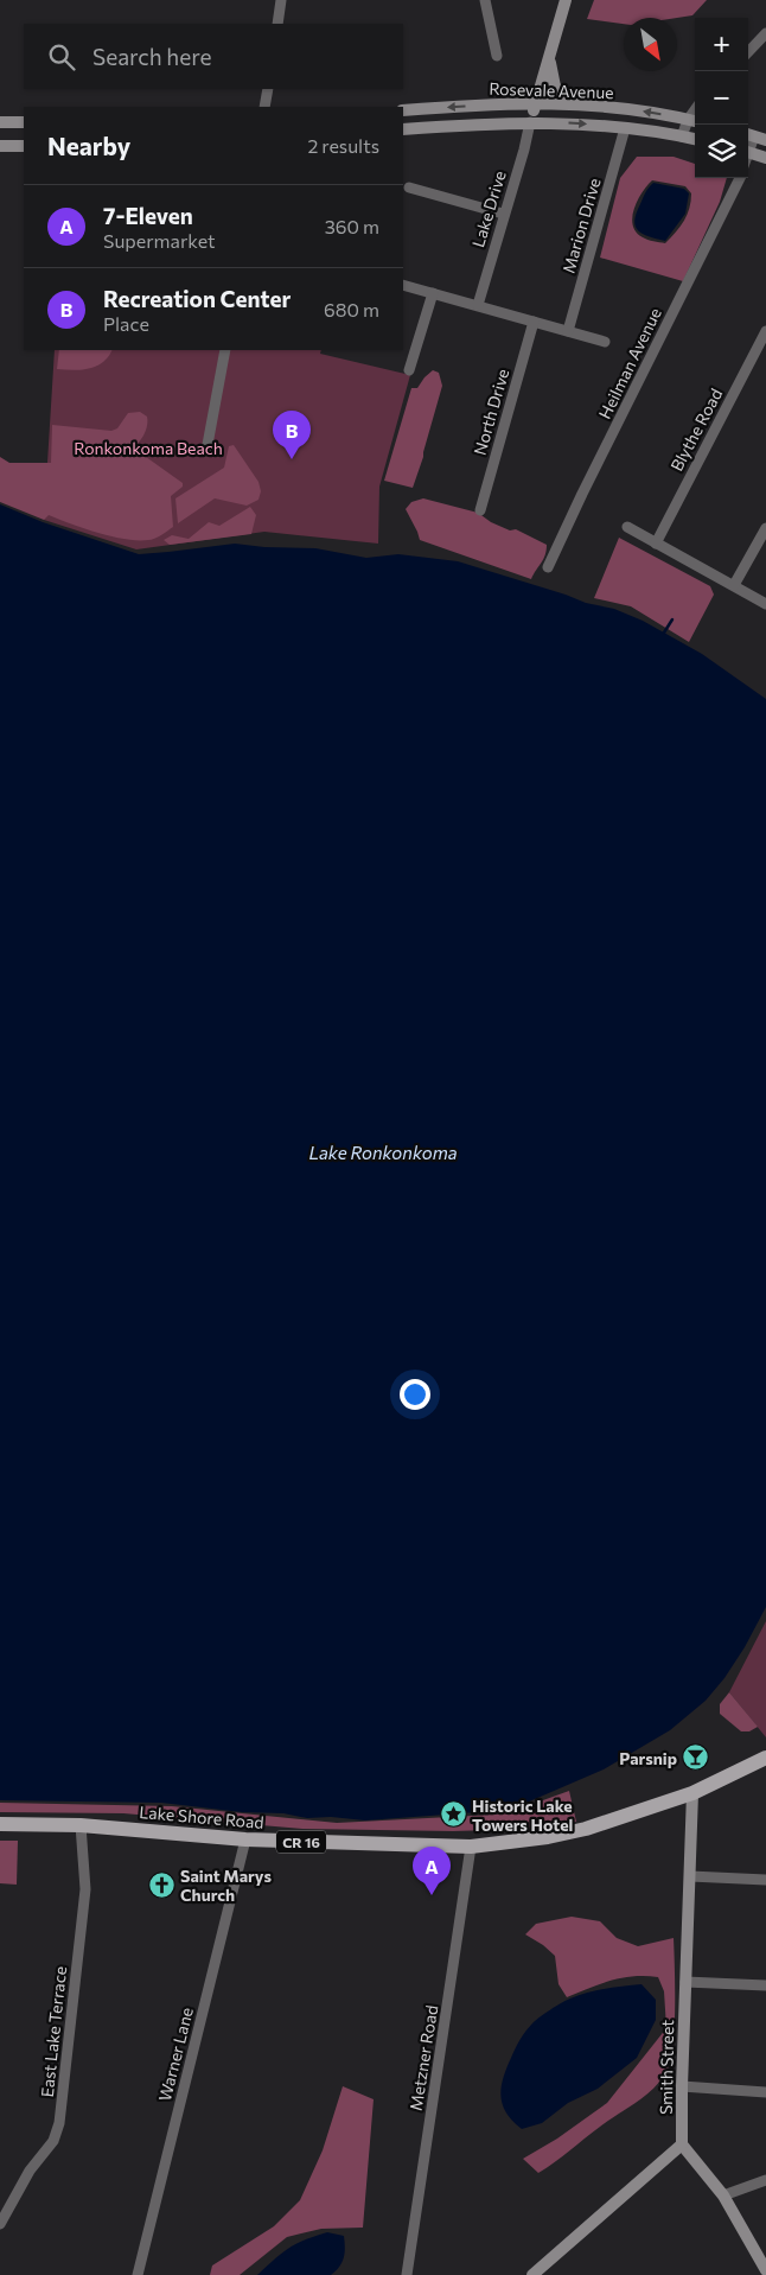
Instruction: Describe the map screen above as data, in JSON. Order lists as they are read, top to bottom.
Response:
{
  "streets": {
    "main road": [
      "Rosevale Avenue",
      "Lake Shore Road",
      "CR 16",
      "Smith Street"
    ],
    "street": [
      "Lake Drive",
      "Marion Drive",
      "Heilman Avenue",
      "North Drive",
      "Blythe Road",
      "East Lake Terrace",
      "Warner Lane",
      "Metzner Road"
    ]
  },
  "crossings": [
    ["Rosevale Avenue", "Lake Drive"],
    ["Rosevale Avenue", "Marion Drive"],
    ["Lake Shore Road", "CR 16"],
    ["Lake Shore Road", "East Lake Terrace"],
    ["Lake Shore Road", "Warner Lane"],
    ["Lake Shore Road", "Metzner Road"],
    ["CR 16", "Metzner Road"],
    ["CR 16", "Smith Street"]
  ],
  "water": ["Lake Ronkonkoma"],
  "parks": ["Ronkonkoma Beach"],
  "places": {
    "bar": ["Parsnip"],
    "place": ["Historic Lake Towers Hotel"],
    "church": ["Saint Marys Church"]
  },
  "north": "bottom right",
  "page": {
    "map_buttons": ["+", "−"],
    "search": "Search here",
    "heading": ["Nearby", "2 results"],
    "list": [
      {
        "mark": "A",
        "name": "7-Eleven",
        "note": "Supermarket",
        "value": "360 m"
      },
      {
        "mark": "B",
        "name": "Recreation Center",
        "note": "Place",
        "value": "680 m"
      }
    ],
    "pins": ["B", "A"]
  }
}
